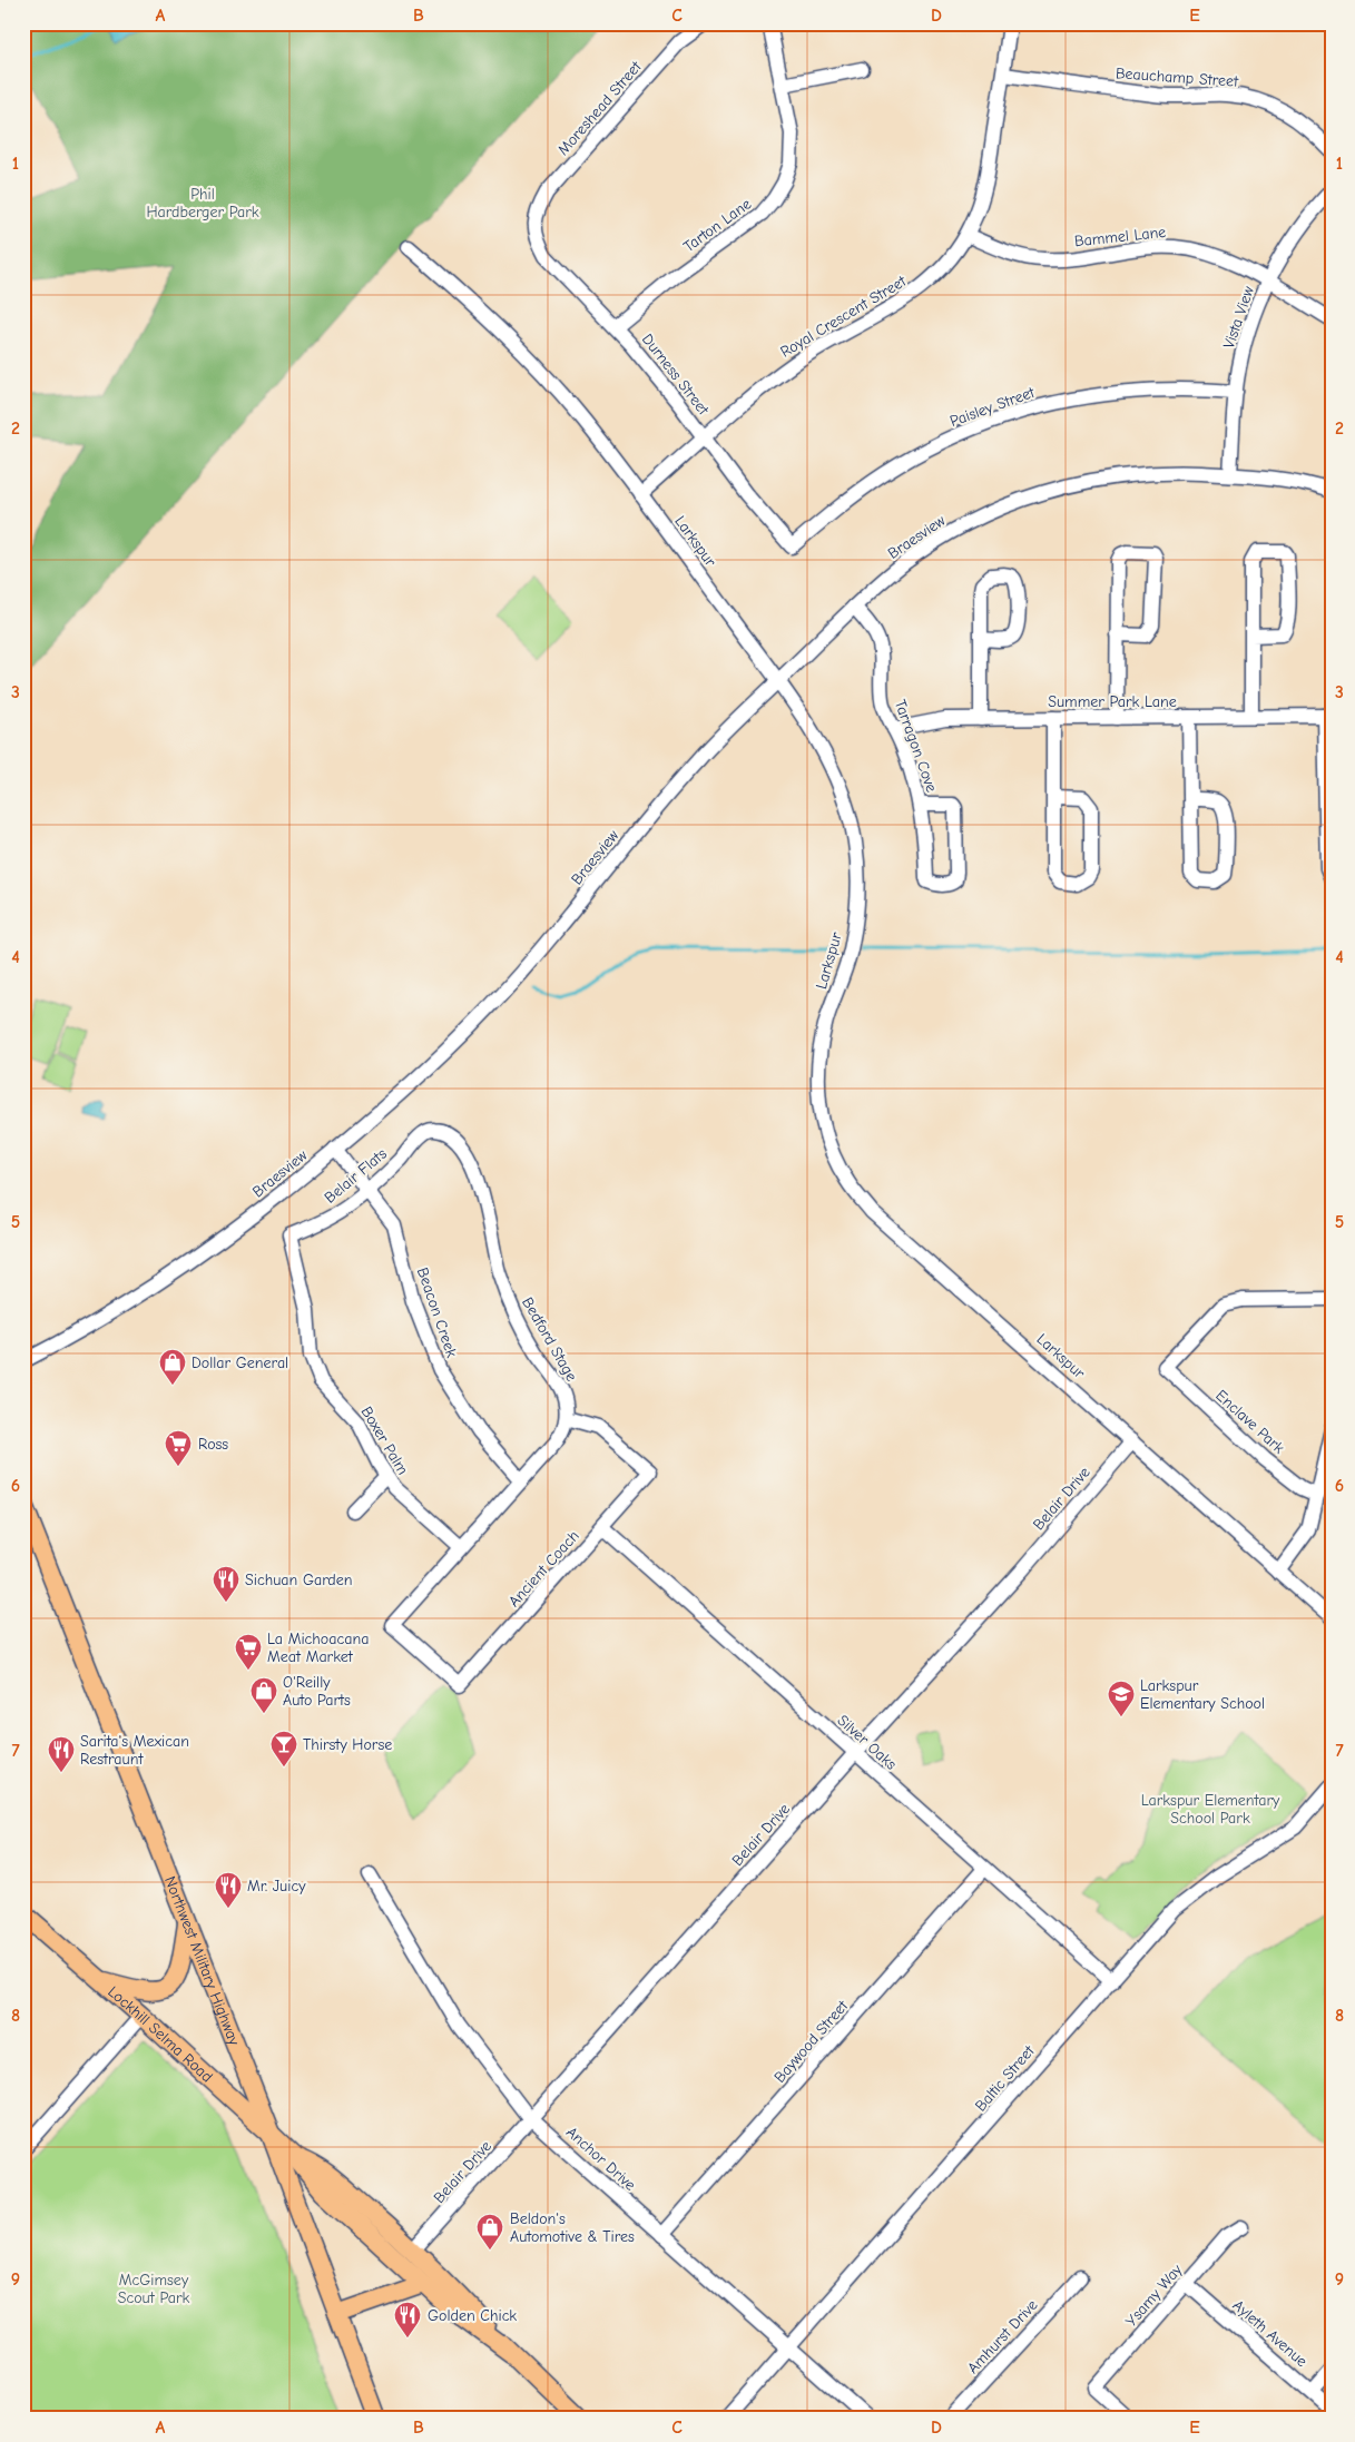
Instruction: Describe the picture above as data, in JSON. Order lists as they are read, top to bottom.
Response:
{
  "streets": {
    "main road": ["Northwest Military Highway", "Lockhill Selma Road"],
    "street": [
      "Beauchamp Street",
      "Moreshead Street",
      "Tarton Lane",
      "Bammel Lane",
      "Royal Crescent Street",
      "Vista View",
      "Durness Street",
      "Paisley Street",
      "Braesview",
      "Larkspur",
      "Summer Park Lane",
      "Tarragon Cove",
      "Belair Flats",
      "Beacon Creek",
      "Bedford Stage",
      "Enclave Park",
      "Boxer Palm",
      "Belair Drive",
      "Ancient Coach",
      "Silver Oaks",
      "Baywood Street",
      "Baltic Street",
      "Anchor Drive",
      "Ysamy Way",
      "Ayleth Avenue",
      "Amhurst Drive"
    ]
  },
  "crossings": [
    ["Beauchamp Street", "Royal Crescent Street"],
    ["Moreshead Street", "Durness Street"],
    ["Tarton Lane", "Durness Street"],
    ["Bammel Lane", "Royal Crescent Street"],
    ["Bammel Lane", "Vista View"],
    ["Royal Crescent Street", "Durness Street"],
    ["Royal Crescent Street", "Larkspur"],
    ["Vista View", "Paisley Street"],
    ["Vista View", "Braesview"],
    ["Durness Street", "Paisley Street"],
    ["Braesview", "Larkspur"],
    ["Braesview", "Tarragon Cove"],
    ["Braesview", "Beacon Creek"],
    ["Larkspur", "Belair Drive"],
    ["Summer Park Lane", "Tarragon Cove"],
    ["Belair Flats", "Beacon Creek"],
    ["Belair Flats", "Bedford Stage"],
    ["Belair Flats", "Boxer Palm"],
    ["Bedford Stage", "Ancient Coach"],
    ["Boxer Palm", "Ancient Coach"],
    ["Belair Drive", "Silver Oaks"],
    ["Belair Drive", "Lockhill Selma Road"],
    ["Belair Drive", "Anchor Drive"],
    ["Ancient Coach", "Silver Oaks"],
    ["Silver Oaks", "Baywood Street"],
    ["Silver Oaks", "Baltic Street"],
    ["Northwest Military Highway", "Lockhill Selma Road"],
    ["Baywood Street", "Anchor Drive"],
    ["Baltic Street", "Anchor Drive"],
    ["Ysamy Way", "Ayleth Avenue"]
  ],
  "parks": ["Phil Hardberger Park", "Larkspur Elementary School Park", "McGimsey Scout Park"],
  "places": {
    "shop": ["Dollar General", "O'Reilly Auto Parts", "Beldon's Automotive & Tires"],
    "supermarket": ["Ross", "La Michoacana Meat Market"],
    "restaurant": [
      "Sichuan Garden",
      "Sarita's Mexican Restraunt",
      "Mr. Juicy",
      "Golden Chick"
    ],
    "school or university": ["Larkspur Elementary School"],
    "bar": ["Thirsty Horse"]
  },
  "grid": {
    "columns": [
      "A",
      "B",
      "C",
      "D",
      "E"
    ],
    "rows": [
      "1",
      "2",
      "3",
      "4",
      "5",
      "6",
      "7",
      "8",
      "9"
    ]
  }
}
